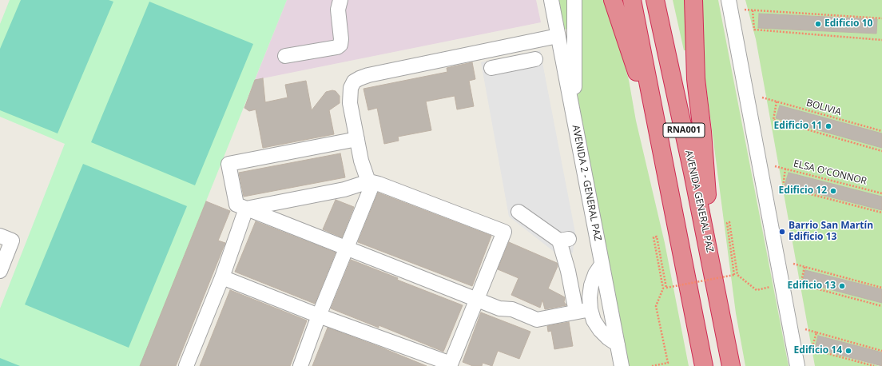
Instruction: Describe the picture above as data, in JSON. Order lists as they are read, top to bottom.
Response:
{
  "streets": {
    "highway": ["RNA001", "AVENIDA GENERAL PAZ"],
    "street": ["AVENIDA 2 - GENERAL PAZ"],
    "path": ["BOLIVIA", "ELSA O'CONNOR"]
  },
  "places": [
    "Edificio 10",
    "Edificio 11",
    "Edificio 12",
    "Barrio San Martín Edificio 13",
    "Edificio 13",
    "Edificio 14"
  ]
}
